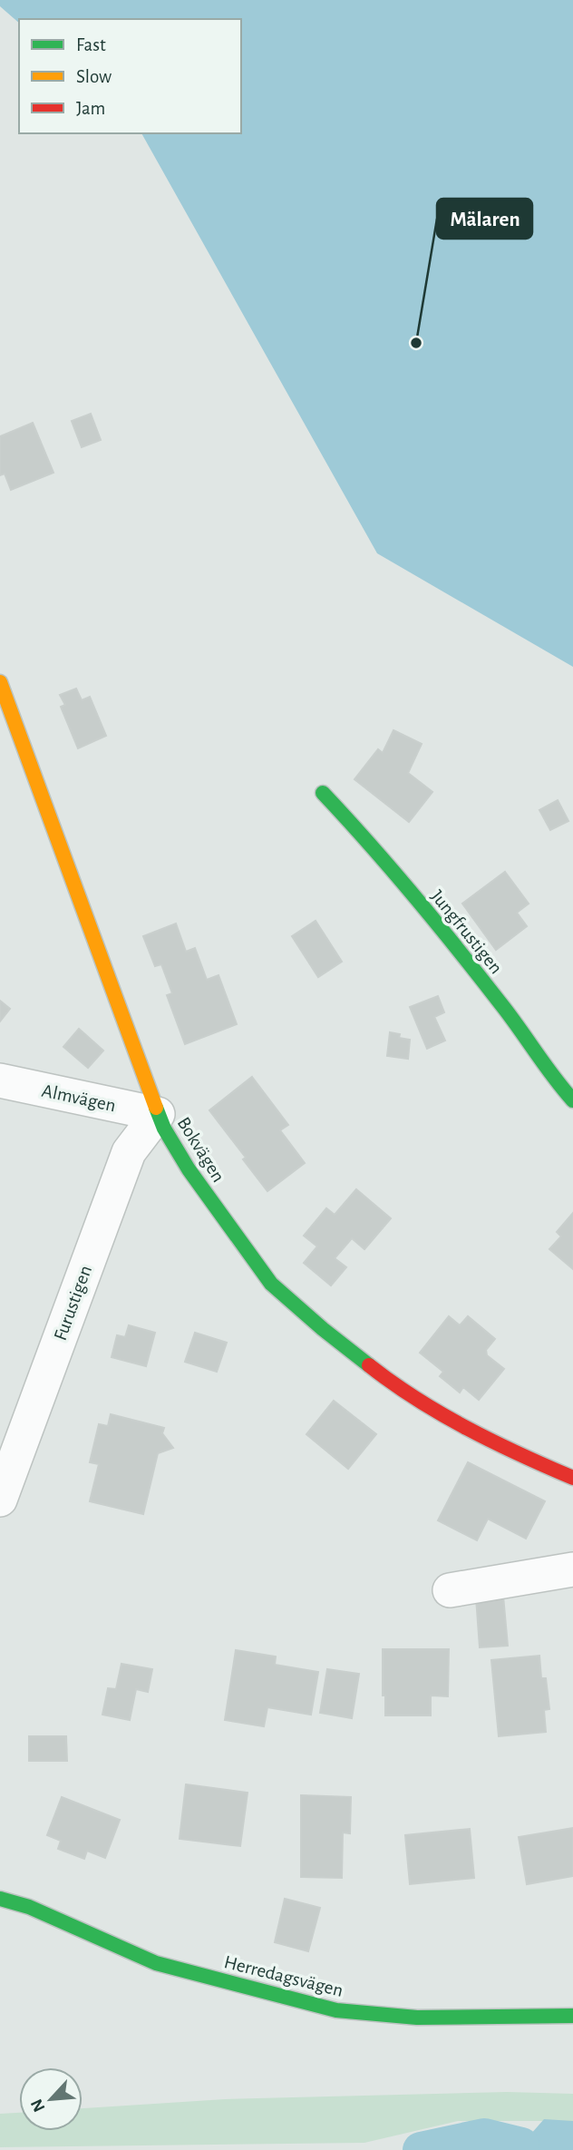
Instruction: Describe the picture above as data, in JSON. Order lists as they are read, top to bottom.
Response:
{
  "streets": {
    "street": [
      "Jungfrustigen",
      "Almvägen",
      "Bokvägen",
      "Furustigen",
      "Herredagsvägen"
    ]
  },
  "crossings": [
    ["Almvägen", "Bokvägen"],
    ["Almvägen", "Furustigen"],
    ["Bokvägen", "Furustigen"]
  ],
  "places": ["Mälaren"],
  "legend": ["Fast", "Slow", "Jam"],
  "north": "bottom left"
}
